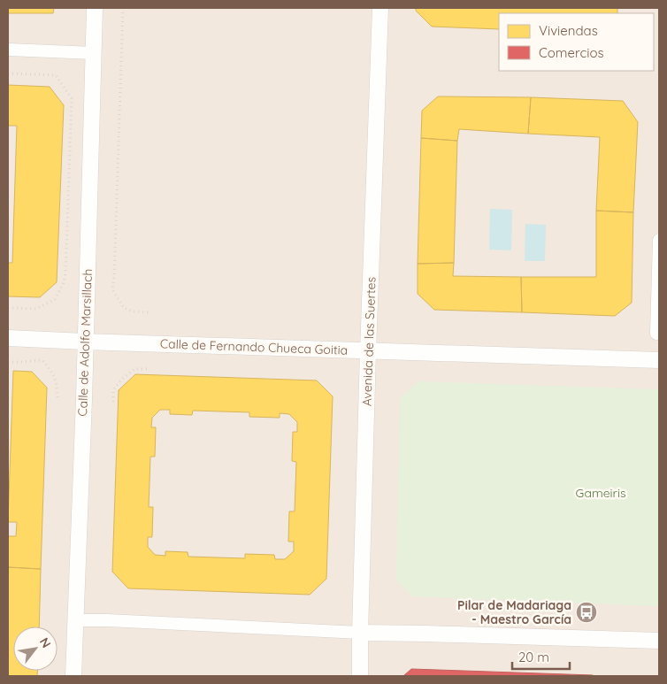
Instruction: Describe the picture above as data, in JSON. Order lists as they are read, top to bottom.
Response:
{
  "streets": {
    "street": ["Avenida de las Suertes", "Calle de Adolfo Marsillach", "Calle de Fernando Chueca Goitia"]
  },
  "crossings": [
    ["Avenida de las Suertes", "Calle de Fernando Chueca Goitia"],
    ["Calle de Adolfo Marsillach", "Calle de Fernando Chueca Goitia"]
  ],
  "parks": ["Gameiris"],
  "places": {
    "bus stop": ["Pilar de Madariaga - Maestro García"]
  },
  "legend": ["Viviendas", "Comercios"],
  "scale_bar": "20 m",
  "north": "top right"
}
